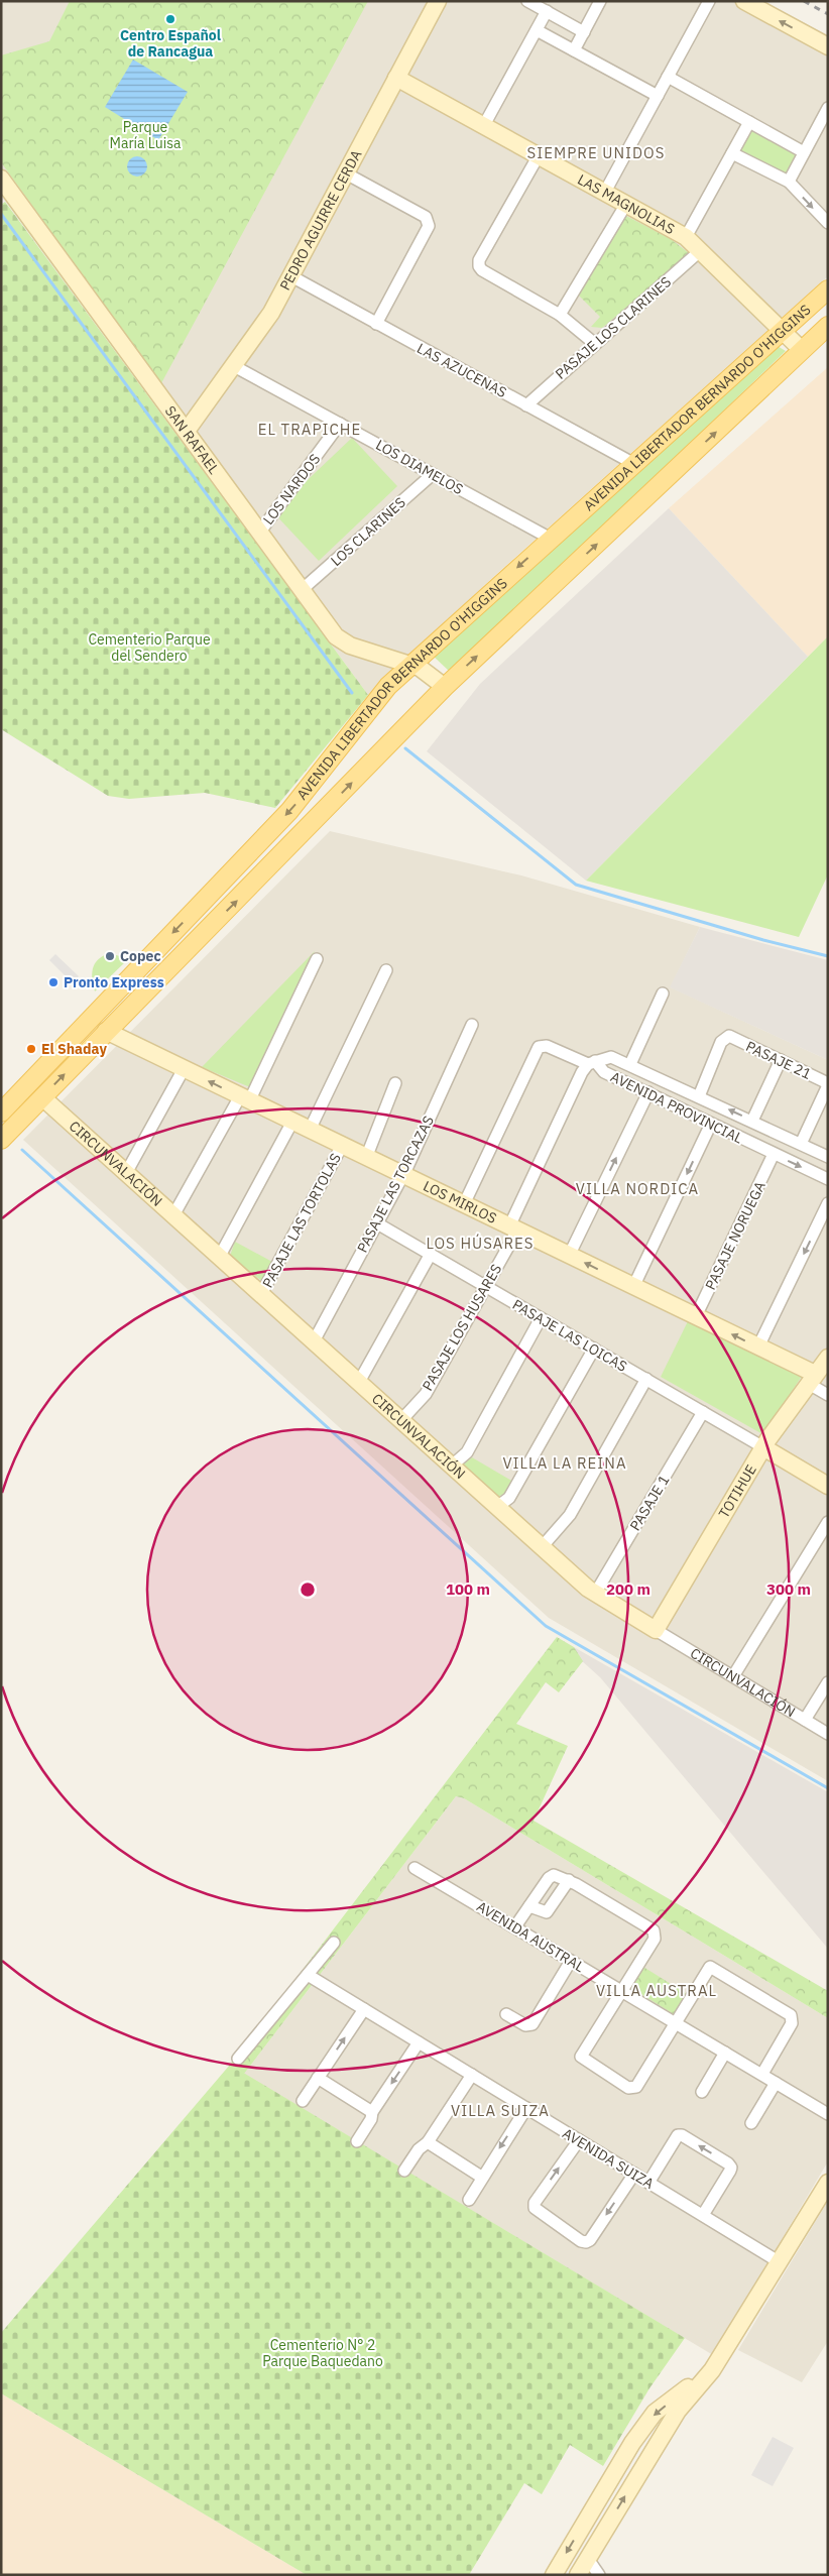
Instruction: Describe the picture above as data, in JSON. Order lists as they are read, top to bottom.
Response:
{
  "streets": {
    "main road": ["AVENIDA LIBERTADOR BERNARDO O'HIGGINS"],
    "street": [
      "LAS MAGNOLIAS",
      "PEDRO AGUIRRE CERDA",
      "PASAJE LOS CLARINES",
      "LAS AZUCENAS",
      "SAN RAFAEL",
      "LOS DIAMELOS",
      "LOS NARDOS",
      "LOS CLARINES",
      "PASAJE 21",
      "AVENIDA PROVINCIAL",
      "CIRCUNVALACIÓN",
      "PASAJE LAS TORCAZAS",
      "LOS MIRLOS",
      "PASAJE LAS TORTOLAS",
      "PASAJE NORUEGA",
      "PASAJE LOS HUSARES",
      "PASAJE LAS LOICAS",
      "TOTIHUE",
      "PASAJE 1",
      "AVENIDA AUSTRAL",
      "AVENIDA SUIZA"
    ]
  },
  "crossings": [
    ["LAS MAGNOLIAS", "PEDRO AGUIRRE CERDA"],
    ["LAS MAGNOLIAS", "PASAJE LOS CLARINES"],
    ["LAS MAGNOLIAS", "AVENIDA LIBERTADOR BERNARDO O'HIGGINS"],
    ["PEDRO AGUIRRE CERDA", "LAS AZUCENAS"],
    ["PEDRO AGUIRRE CERDA", "SAN RAFAEL"],
    ["PEDRO AGUIRRE CERDA", "LOS DIAMELOS"],
    ["PASAJE LOS CLARINES", "LAS AZUCENAS"],
    ["LAS AZUCENAS", "AVENIDA LIBERTADOR BERNARDO O'HIGGINS"],
    ["AVENIDA LIBERTADOR BERNARDO O'HIGGINS", "SAN RAFAEL"],
    ["AVENIDA LIBERTADOR BERNARDO O'HIGGINS", "LOS DIAMELOS"],
    ["AVENIDA LIBERTADOR BERNARDO O'HIGGINS", "CIRCUNVALACIÓN"],
    ["AVENIDA LIBERTADOR BERNARDO O'HIGGINS", "LOS MIRLOS"],
    ["SAN RAFAEL", "LOS NARDOS"],
    ["SAN RAFAEL", "LOS CLARINES"],
    ["LOS DIAMELOS", "LOS NARDOS"],
    ["LOS DIAMELOS", "LOS CLARINES"],
    ["PASAJE 21", "AVENIDA PROVINCIAL"],
    ["AVENIDA PROVINCIAL", "PASAJE NORUEGA"],
    ["AVENIDA PROVINCIAL", "PASAJE LOS HUSARES"],
    ["CIRCUNVALACIÓN", "PASAJE LAS TORCAZAS"],
    ["CIRCUNVALACIÓN", "PASAJE LAS TORTOLAS"],
    ["CIRCUNVALACIÓN", "PASAJE LOS HUSARES"],
    ["CIRCUNVALACIÓN", "TOTIHUE"],
    ["CIRCUNVALACIÓN", "PASAJE 1"],
    ["PASAJE LAS TORCAZAS", "LOS MIRLOS"],
    ["PASAJE LAS TORCAZAS", "PASAJE LAS LOICAS"],
    ["LOS MIRLOS", "PASAJE LAS TORTOLAS"],
    ["LOS MIRLOS", "PASAJE NORUEGA"],
    ["LOS MIRLOS", "PASAJE LOS HUSARES"],
    ["LOS MIRLOS", "TOTIHUE"],
    ["PASAJE LOS HUSARES", "PASAJE LAS LOICAS"],
    ["PASAJE LAS LOICAS", "TOTIHUE"],
    ["PASAJE LAS LOICAS", "PASAJE 1"]
  ],
  "districts": [
    "SIEMPRE UNIDOS",
    "EL TRAPICHE",
    "VILLA NORDICA",
    "LOS HÚSARES",
    "VILLA LA REINA",
    "VILLA AUSTRAL",
    "VILLA SUIZA"
  ],
  "parks": ["Parque María Luisa", "Cementerio Parque del Sendero", "Cementerio N° 2 Parque Baquedano"],
  "places": [
    "Centro Español de Rancagua",
    "Copec",
    "Pronto Express",
    "El Shaday"
  ],
  "rings": ["100 m", "200 m", "300 m"]
}
